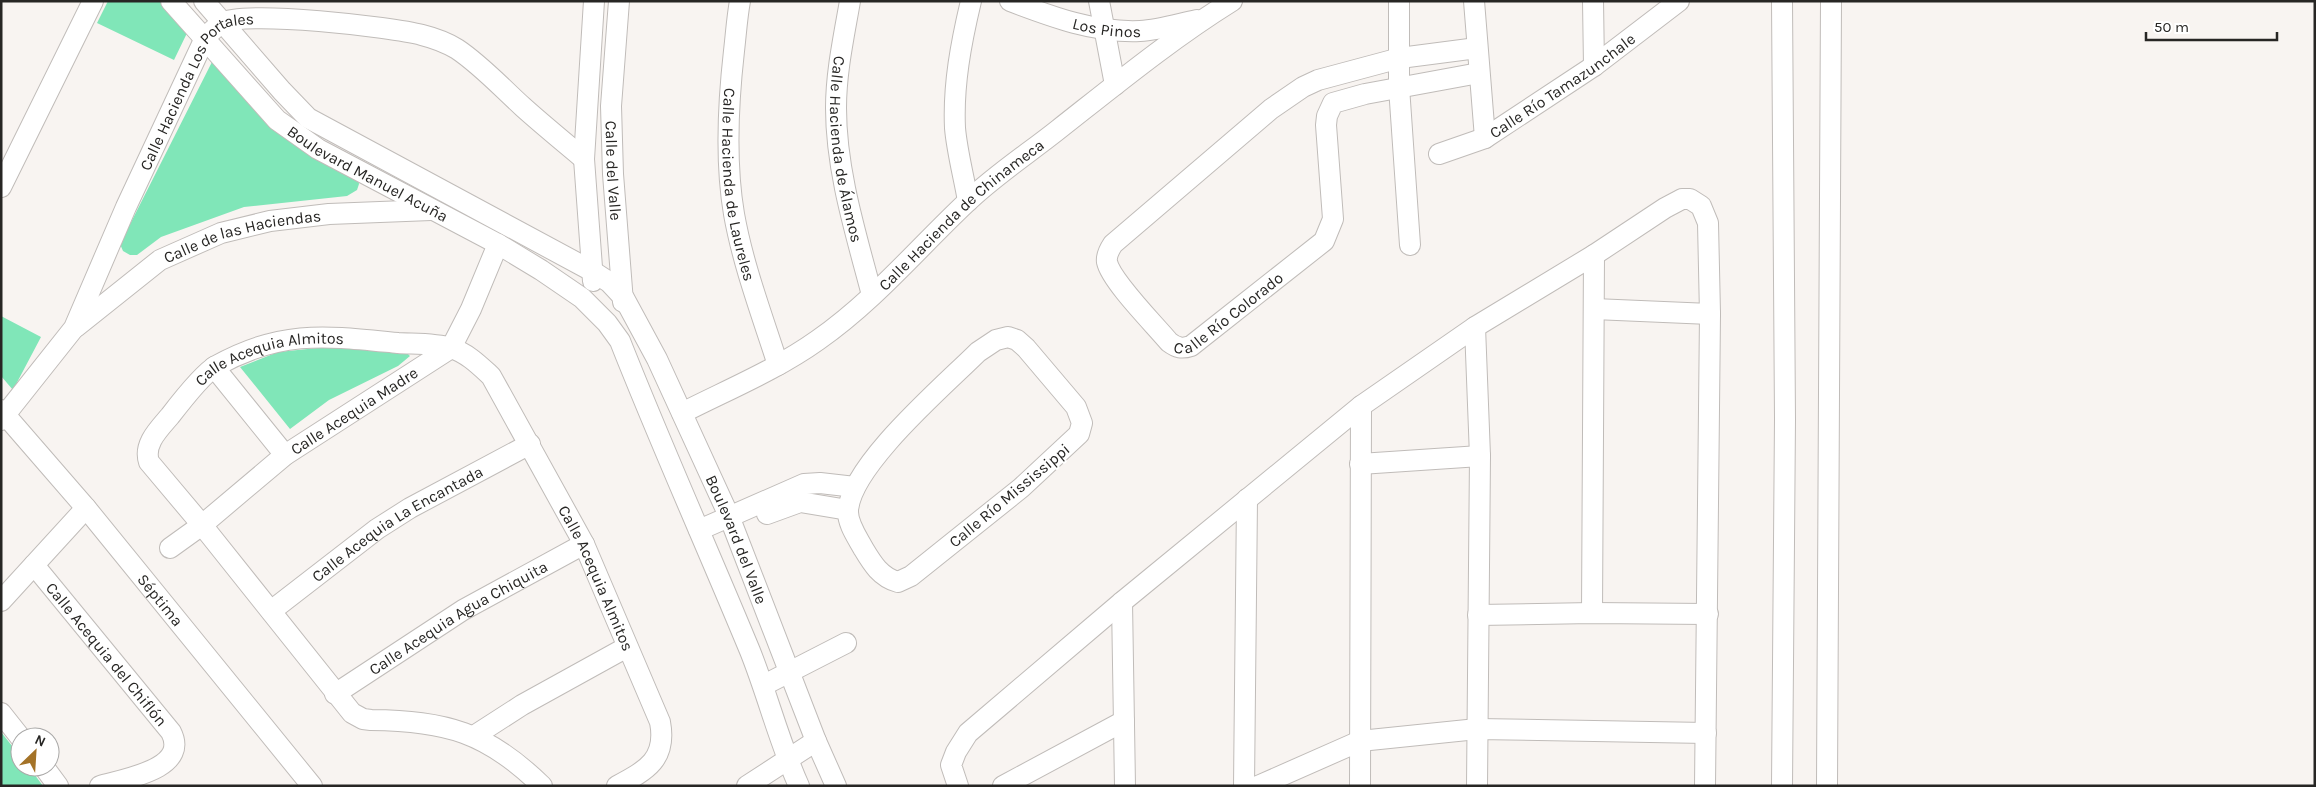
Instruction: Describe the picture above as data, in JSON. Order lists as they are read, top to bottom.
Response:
{
  "streets": {
    "street": [
      "Los Pinos",
      "Calle Río Tamazunchale",
      "Calle Hacienda Los Portales",
      "Calle Hacienda de Álamos",
      "Calle del Valle",
      "Boulevard Manuel Acuña",
      "Calle Hacienda de Laureles",
      "Calle Hacienda de Chinameca",
      "Calle de las Haciendas",
      "Calle Río Colorado",
      "Calle Acequia Almitos",
      "Calle Acequia Madre",
      "Calle Río Mississippi",
      "Calle Acequia La Encantada",
      "Boulevard del Valle",
      "Séptima",
      "Calle Acequia Agua Chiquita",
      "Calle Acequia del Chiflón"
    ]
  },
  "crossings": [
    ["Los Pinos", "Calle Hacienda de Chinameca"],
    ["Calle Hacienda Los Portales", "Calle del Valle"],
    ["Calle Hacienda Los Portales", "Boulevard Manuel Acuña"],
    ["Calle Hacienda Los Portales", "Calle de las Haciendas"],
    ["Calle Hacienda Los Portales", "Séptima"],
    ["Calle Hacienda de Álamos", "Calle Hacienda de Chinameca"],
    ["Calle del Valle", "Boulevard Manuel Acuña"],
    ["Calle del Valle", "Boulevard del Valle"],
    ["Boulevard Manuel Acuña", "Calle de las Haciendas"],
    ["Boulevard Manuel Acuña", "Boulevard del Valle"],
    ["Calle Hacienda de Laureles", "Calle Hacienda de Chinameca"],
    ["Calle Hacienda de Chinameca", "Boulevard del Valle"],
    ["Calle Acequia Almitos", "Calle Acequia Madre"],
    ["Calle Acequia Almitos", "Calle Acequia La Encantada"],
    ["Calle Acequia Almitos", "Calle Acequia Agua Chiquita"]
  ],
  "scale_bar": "50 m",
  "north": "top right"
}
